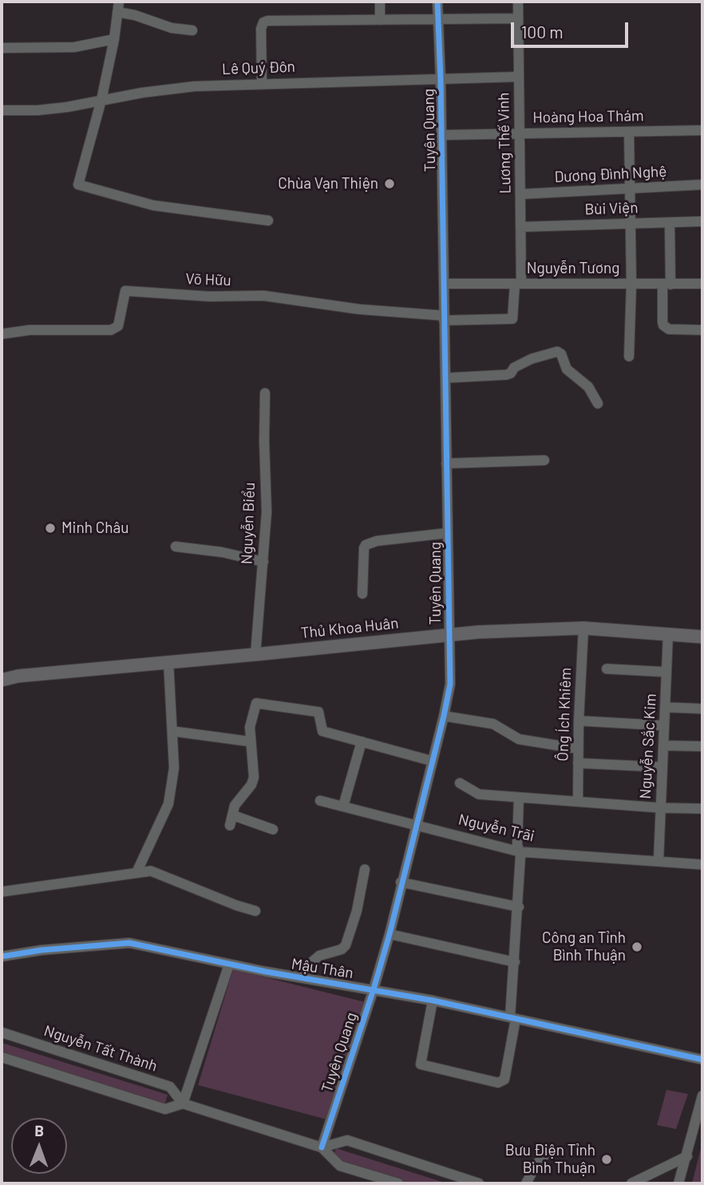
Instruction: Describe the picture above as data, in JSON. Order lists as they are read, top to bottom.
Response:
{
  "streets": {
    "main road": ["Thủ Khoa Huân"],
    "street": [
      "Lê Quý Đôn",
      "Hoàng Hoa Thám",
      "Tuyên Quang",
      "Lương Thế Vinh",
      "Dương Đình Nghệ",
      "Bùi Viện",
      "Nguyễn Tương",
      "Võ Hữu",
      "Nguyễn Biểu",
      "Ông Ích Khiêm",
      "Nguyễn Sắc Kim",
      "Nguyễn Trãi",
      "Mậu Thân",
      "Nguyễn Tất Thành"
    ]
  },
  "crossings": [
    ["Lê Quý Đôn", "Tuyên Quang"],
    ["Lê Quý Đôn", "Lương Thế Vinh"],
    ["Hoàng Hoa Thám", "Tuyên Quang"],
    ["Hoàng Hoa Thám", "Lương Thế Vinh"],
    ["Tuyên Quang", "Lương Thế Vinh"],
    ["Tuyên Quang", "Nguyễn Tương"],
    ["Tuyên Quang", "Võ Hữu"],
    ["Tuyên Quang", "Thủ Khoa Huân"],
    ["Tuyên Quang", "Nguyễn Trãi"],
    ["Tuyên Quang", "Mậu Thân"],
    ["Tuyên Quang", "Nguyễn Tất Thành"],
    ["Lương Thế Vinh", "Dương Đình Nghệ"],
    ["Lương Thế Vinh", "Bùi Viện"],
    ["Lương Thế Vinh", "Nguyễn Tương"],
    ["Lương Thế Vinh", "Võ Hữu"],
    ["Nguyễn Biểu", "Thủ Khoa Huân"],
    ["Thủ Khoa Huân", "Ông Ích Khiêm"],
    ["Thủ Khoa Huân", "Nguyễn Sắc Kim"],
    ["Nguyễn Sắc Kim", "Nguyễn Trãi"]
  ],
  "places": [
    "Chùa Vạn Thiện",
    "Minh Châu",
    "Công an Tỉnh Bình Thuận",
    "Bưu Điện Tỉnh Bình Thuận"
  ],
  "scale_bar": "100 m",
  "north": "top"
}
